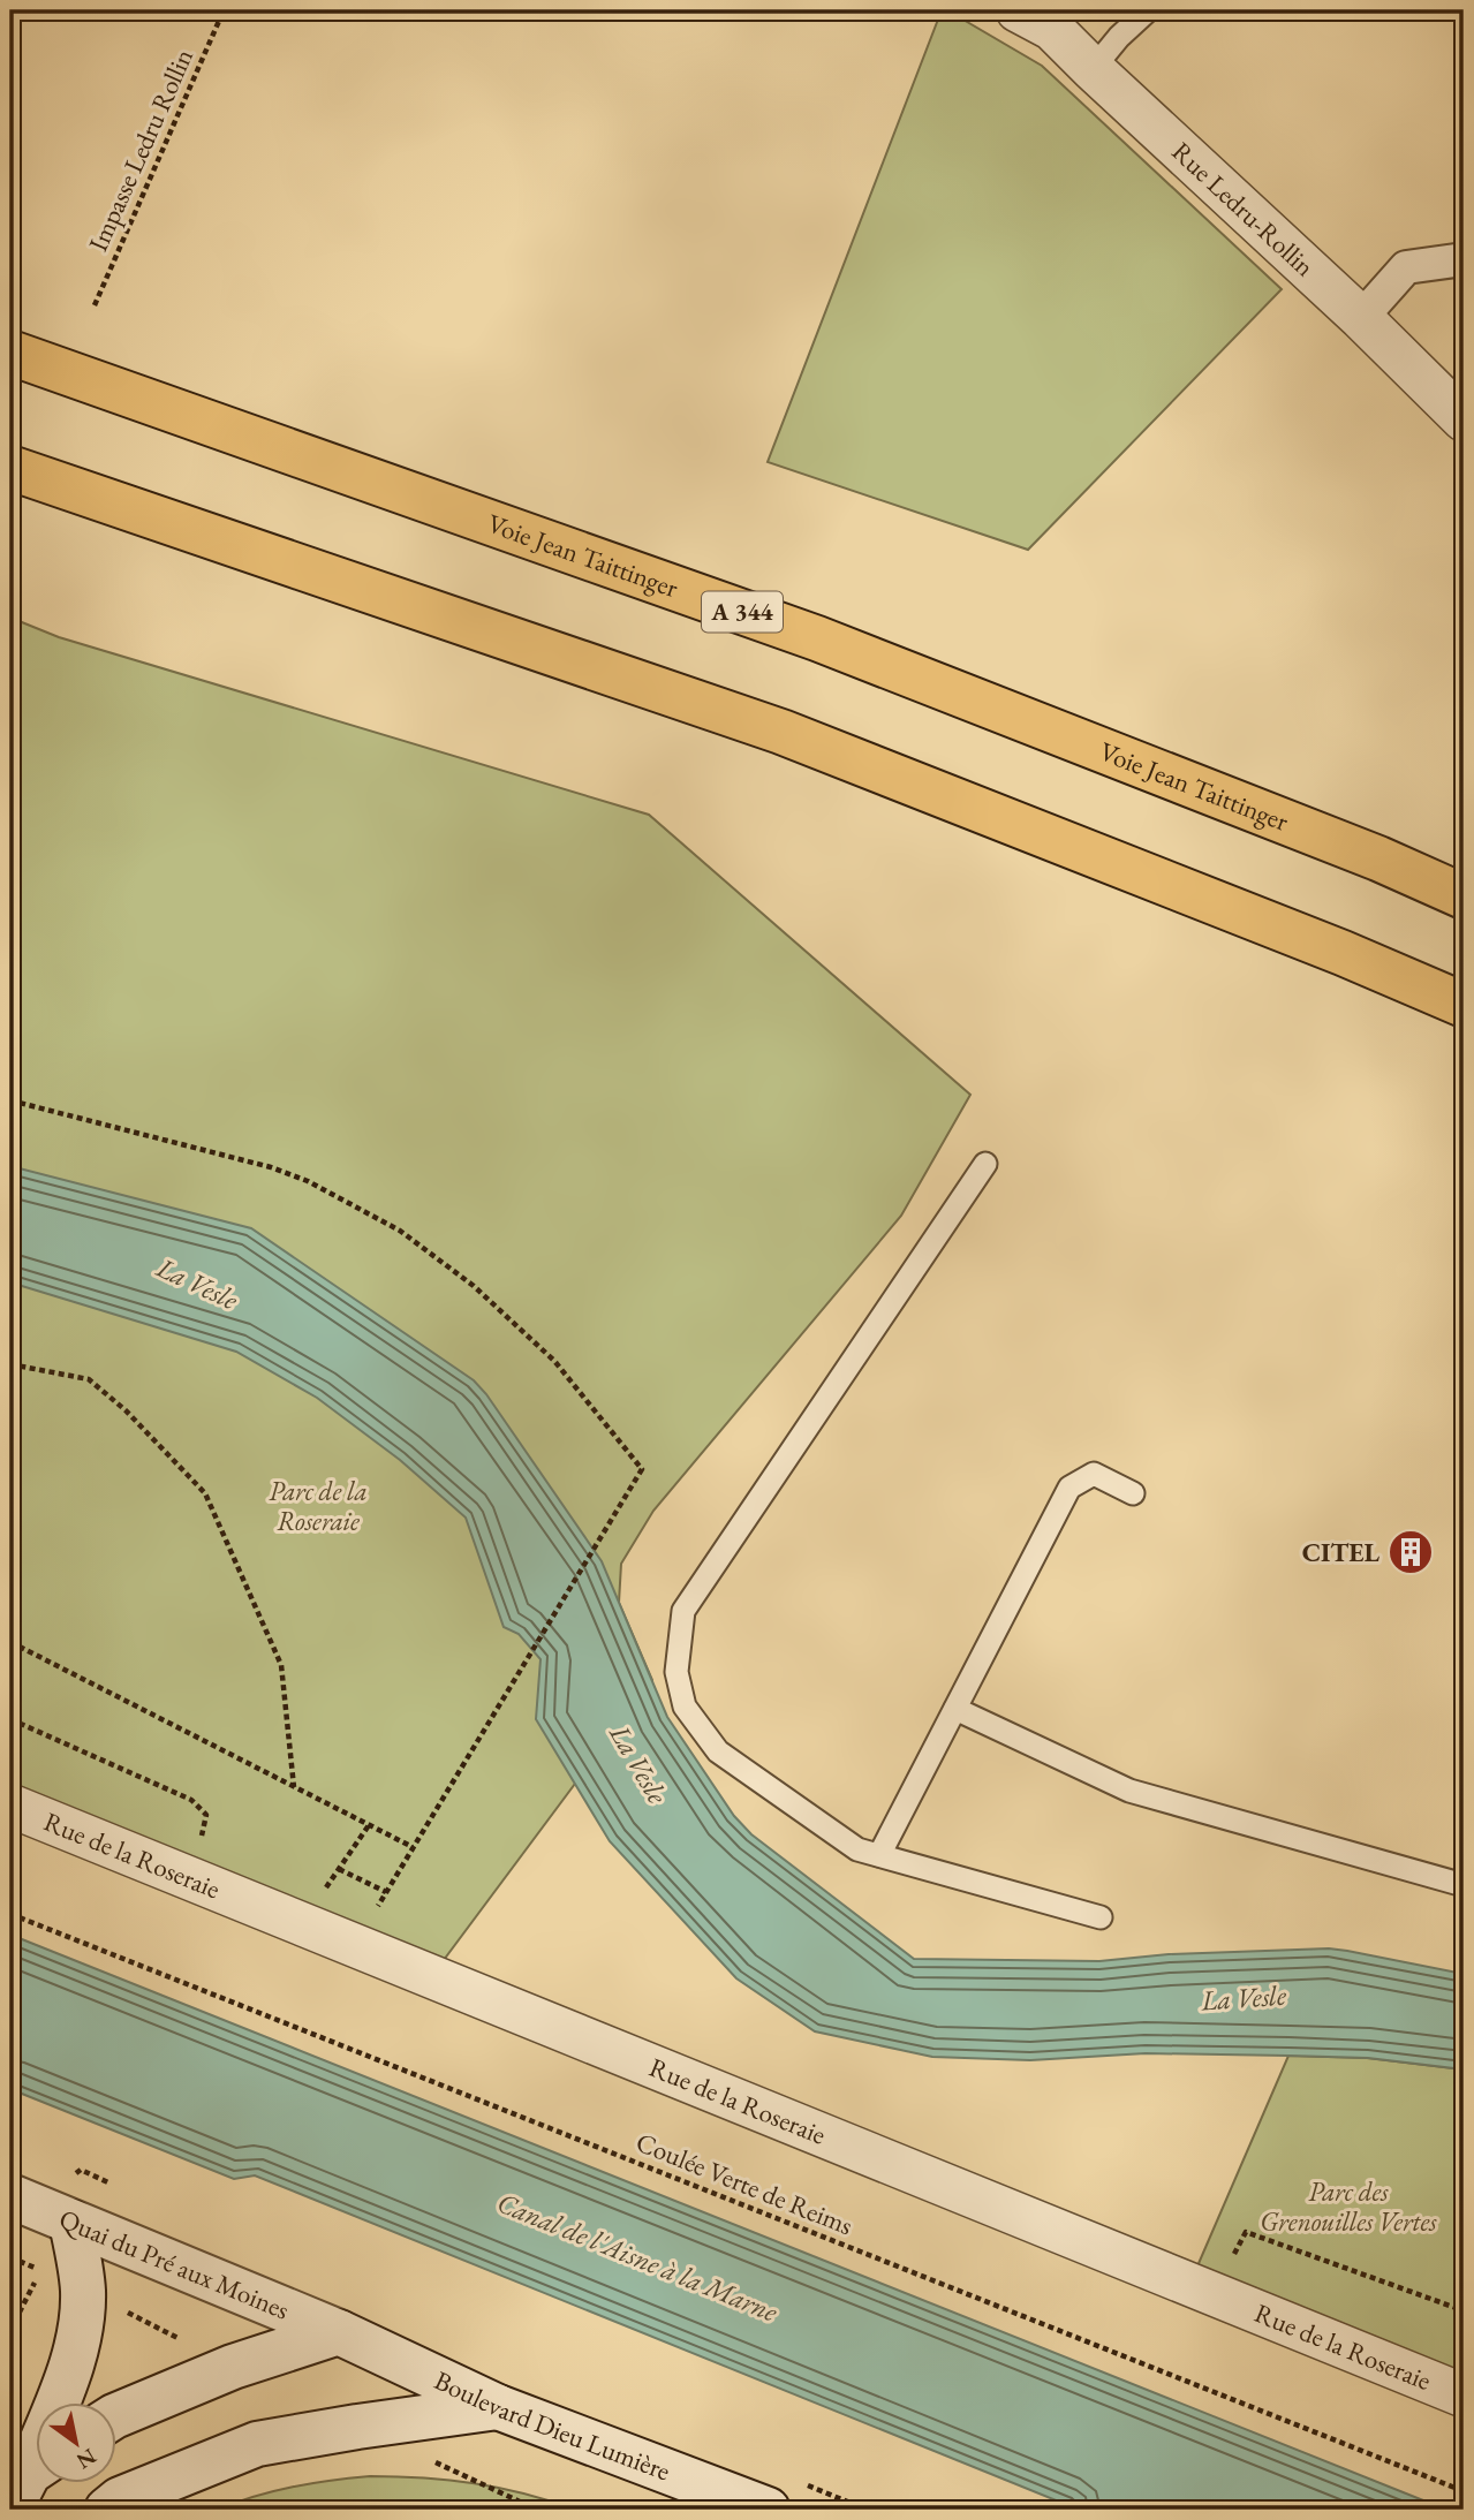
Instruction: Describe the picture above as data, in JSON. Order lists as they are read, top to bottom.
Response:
{
  "streets": {
    "highway": ["Voie Jean Taittinger", "A 344"],
    "main road": ["Quai du Pré aux Moines", "Boulevard Dieu Lumière"],
    "street": ["Rue Ledru-Rollin", "Rue de la Roseraie"],
    "path": ["Impasse Ledru Rollin", "Coulée Verte de Reims"]
  },
  "crossings": [
    ["Quai du Pré aux Moines", "Boulevard Dieu Lumière"]
  ],
  "water": ["La Vesle", "Canal de l'Aisne à la Marne"],
  "parks": ["Parc de la Roseraie", "Parc des Grenouilles Vertes"],
  "places": {
    "building": ["CITEL"]
  },
  "north": "bottom right"
}
